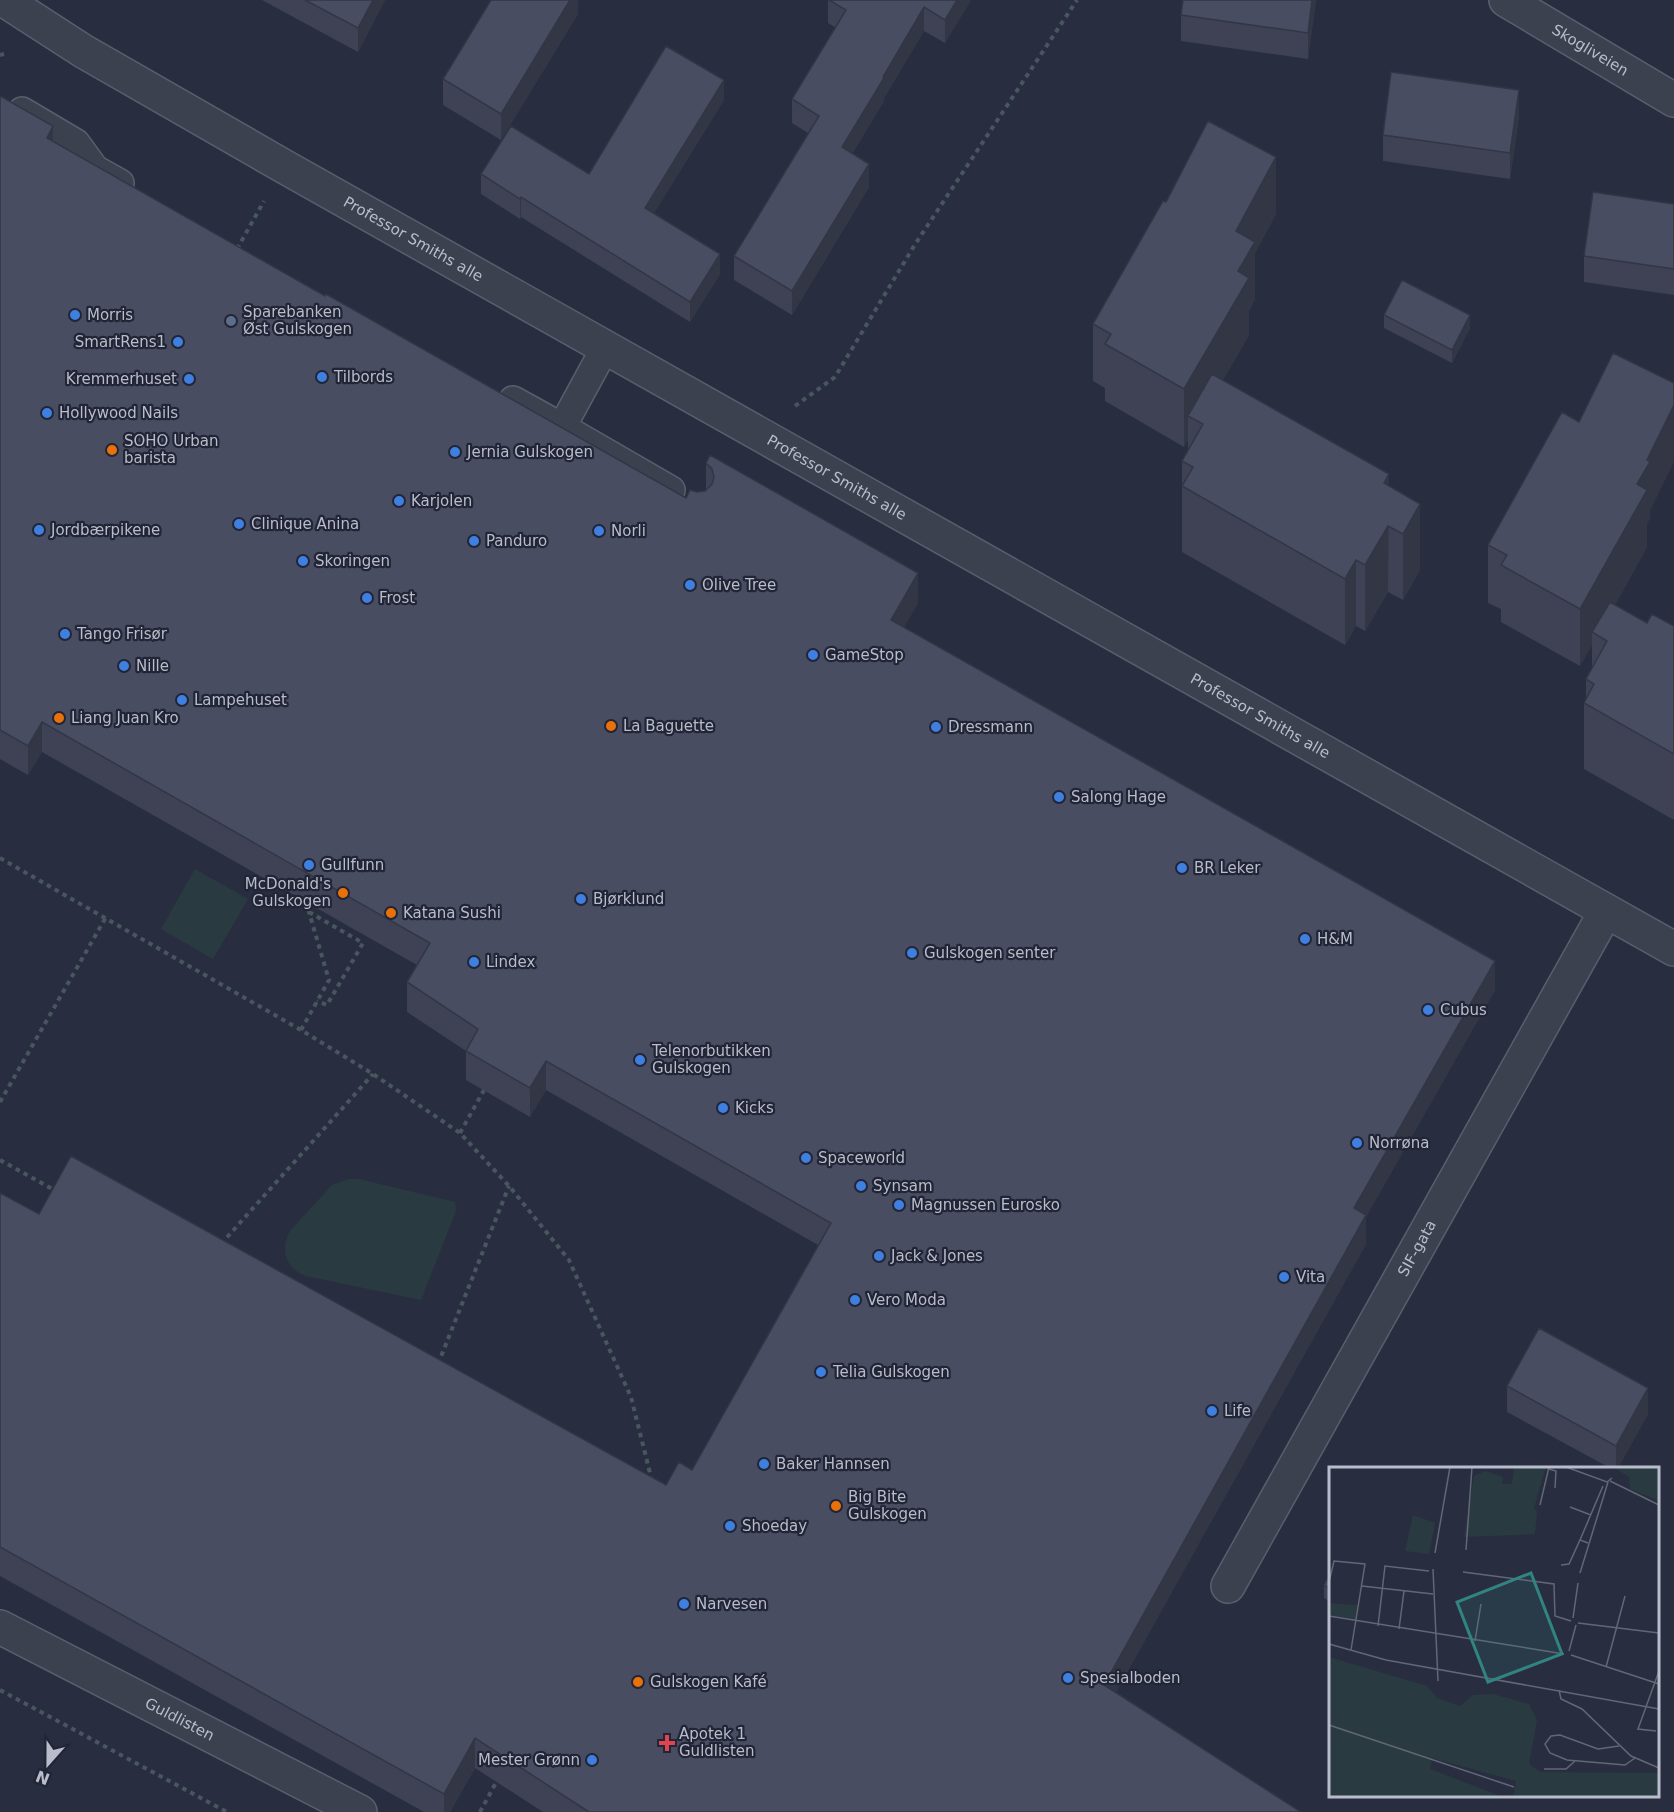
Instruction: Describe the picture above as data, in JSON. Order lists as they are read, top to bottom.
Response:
{
  "streets": {
    "street": [
      "Skogliveien",
      "Professor Smiths alle",
      "SIF-gata",
      "Guldlisten"
    ]
  },
  "crossings": [
    ["Professor Smiths alle", "SIF-gata"]
  ],
  "places": {
    "other": [
      "Morris",
      "Sparebanken Øst Gulskogen",
      "SmartRens1",
      "Tilbords",
      "Kremmerhuset",
      "Hollywood Nails",
      "SOHO Urban barista",
      "Jernia Gulskogen",
      "Karjolen",
      "Clinique Anina",
      "Jordbærpikene",
      "Norli",
      "Panduro",
      "Skoringen",
      "Olive Tree",
      "Frost",
      "Tango Frisør",
      "GameStop",
      "Nille",
      "Lampehuset",
      "Liang Juan Kro",
      "La Baguette",
      "Dressmann",
      "Salong Hage",
      "Gullfunn",
      "BR Leker",
      "McDonald's Gulskogen",
      "Bjørklund",
      "Katana Sushi",
      "H&M",
      "Gulskogen senter",
      "Lindex",
      "Cubus",
      "Telenorbutikken Gulskogen",
      "Kicks",
      "Norrøna",
      "Spaceworld",
      "Synsam",
      "Magnussen Eurosko",
      "Jack & Jones",
      "Vita",
      "Vero Moda",
      "Telia Gulskogen",
      "Life",
      "Baker Hannsen",
      "Big Bite Gulskogen",
      "Shoeday",
      "Narvesen",
      "Spesialboden",
      "Gulskogen Kafé",
      "Mester Grønn"
    ],
    "health": ["Apotek 1 Guldlisten"]
  },
  "north": "bottom"
}
